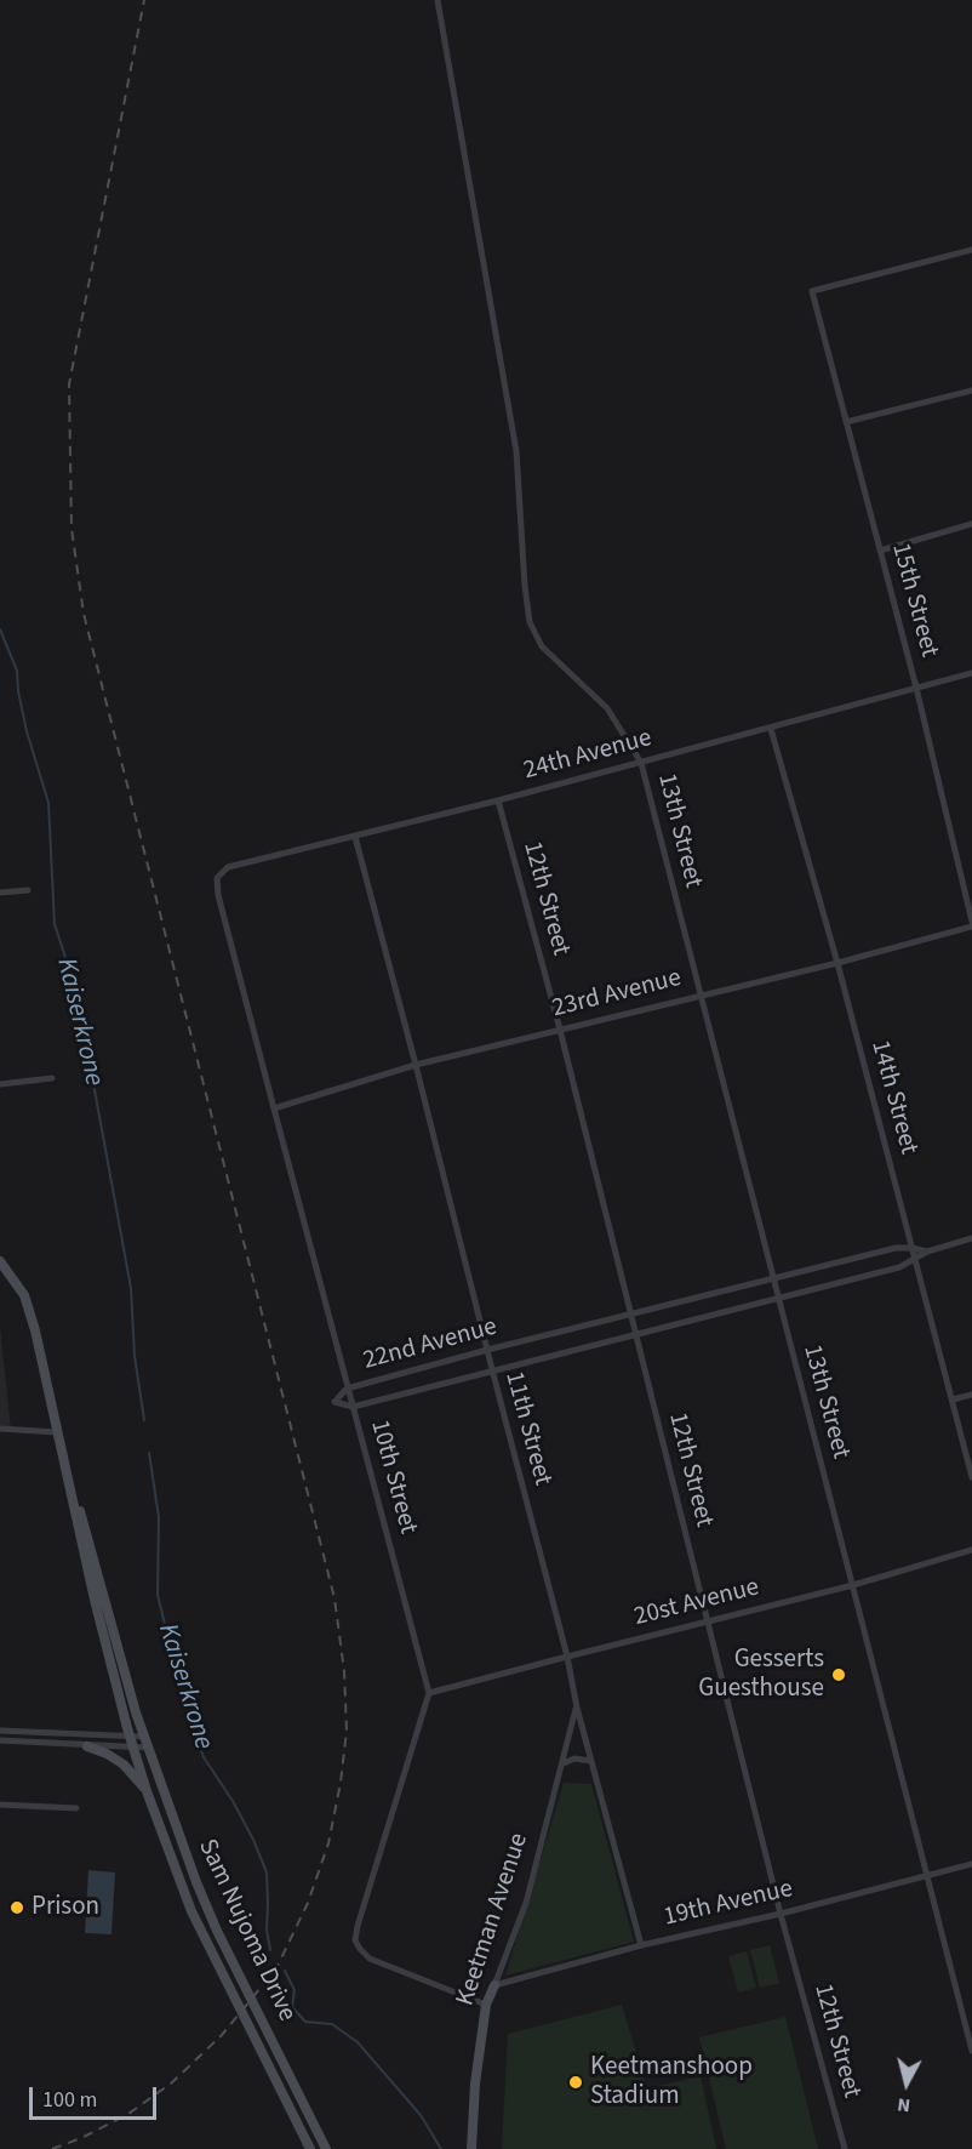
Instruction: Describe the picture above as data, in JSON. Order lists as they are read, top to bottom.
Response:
{
  "streets": {
    "main road": ["Keetman Avenue", "Sam Nujoma Drive"],
    "street": [
      "15th Street",
      "24th Avenue",
      "13th Street",
      "12th Street",
      "23rd Avenue",
      "14th Street",
      "22nd Avenue",
      "11th Street",
      "10th Street",
      "20st Avenue",
      "19th Avenue"
    ]
  },
  "crossings": [
    ["15th Street", "24th Avenue"],
    ["15th Street", "23rd Avenue"],
    ["24th Avenue", "13th Street"],
    ["24th Avenue", "12th Street"],
    ["24th Avenue", "14th Street"],
    ["24th Avenue", "11th Street"],
    ["24th Avenue", "10th Street"],
    ["13th Street", "23rd Avenue"],
    ["13th Street", "22nd Avenue"],
    ["13th Street", "20st Avenue"],
    ["13th Street", "19th Avenue"],
    ["12th Street", "23rd Avenue"],
    ["12th Street", "22nd Avenue"],
    ["12th Street", "20st Avenue"],
    ["12th Street", "19th Avenue"],
    ["23rd Avenue", "14th Street"],
    ["23rd Avenue", "11th Street"],
    ["23rd Avenue", "10th Street"],
    ["14th Street", "22nd Avenue"],
    ["22nd Avenue", "11th Street"],
    ["22nd Avenue", "10th Street"],
    ["11th Street", "20st Avenue"],
    ["11th Street", "19th Avenue"],
    ["11th Street", "Keetman Avenue"],
    ["10th Street", "20st Avenue"],
    ["19th Avenue", "Keetman Avenue"]
  ],
  "water": ["Kaiserkrone"],
  "places": ["Gesserts Guesthouse", "Prison", "Keetmanshoop Stadium"],
  "scale_bar": "100 m",
  "north": "bottom"
}
